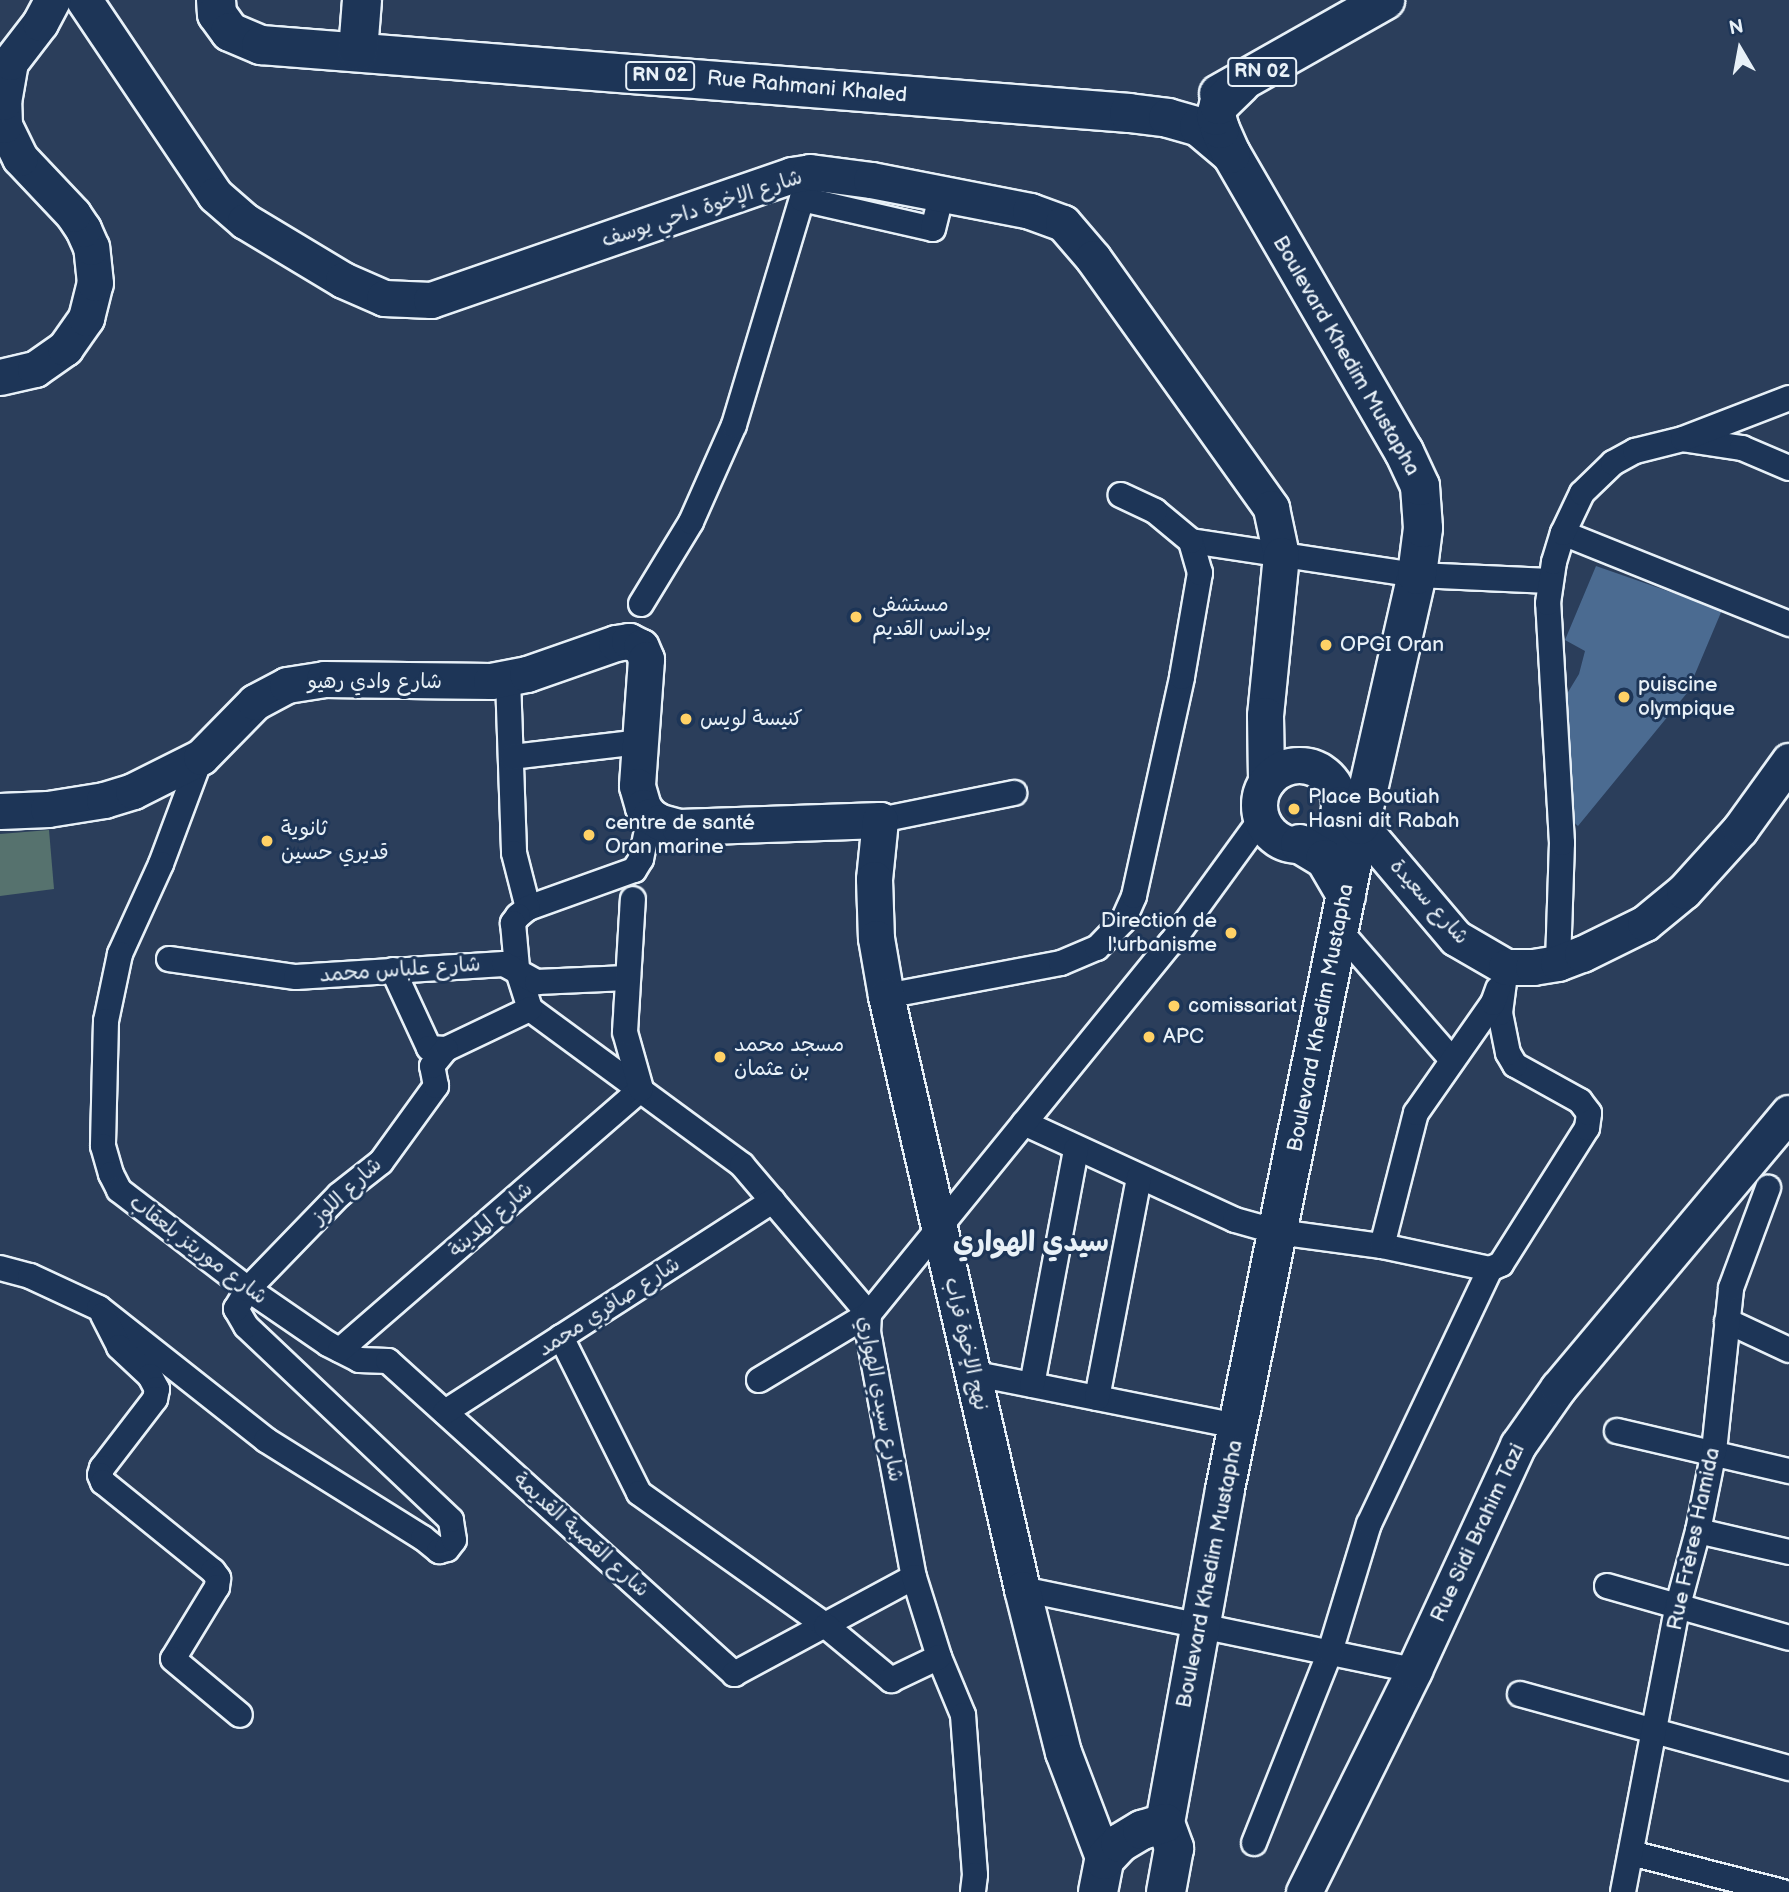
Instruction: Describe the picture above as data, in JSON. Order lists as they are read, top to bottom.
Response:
{
  "streets": {
    "main road": ["RN 02", "Rue Rahmani Khaled", "Boulevard Khedim Mustapha"],
    "street": [
      "شارع الإخوة داحي يوسف",
      "شارع وادي رهيو",
      "شارع سعيدة",
      "شارع علباس محمد",
      "شارع اللوز",
      "شارع المدينة",
      "شارع موريتز بلعقاب",
      "شارع صافري محمد",
      "نهج الإخوة قراب",
      "شارع سيدي الهواري",
      "Rue Sidi Brahim Tazi",
      "شارع القصبة القديمة",
      "Rue Frères Hamida"
    ]
  },
  "crossings": [
    ["RN 02", "Rue Rahmani Khaled"],
    ["شارع الإخوة داحي يوسف", "Boulevard Khedim Mustapha"],
    ["شارع الإخوة داحي يوسف", "شارع سعيدة"],
    ["Boulevard Khedim Mustapha", "شارع سعيدة"],
    ["شارع وادي رهيو", "شارع موريتز بلعقاب"],
    ["شارع اللوز", "شارع موريتز بلعقاب"],
    ["شارع المدينة", "شارع موريتز بلعقاب"],
    ["شارع المدينة", "شارع سيدي الهواري"],
    ["شارع المدينة", "شارع القصبة القديمة"],
    ["شارع موريتز بلعقاب", "شارع القصبة القديمة"],
    ["شارع صافري محمد", "شارع سيدي الهواري"],
    ["شارع صافري محمد", "شارع القصبة القديمة"],
    ["شارع سيدي الهواري", "شارع القصبة القديمة"]
  ],
  "districts": ["سيدي الهواري"],
  "places": [
    "مستشفى بودانس القديم",
    "OPGI Oran",
    "puiscine olympique",
    "كنيسة لويس",
    "Place Boutiah Hasni dit Rabah",
    "centre de santé Oran marine",
    "ثانوية قديري حسين",
    "Direction de l'urbanisme",
    "comissariat",
    "APC",
    "مسجد محمد بن عثمان"
  ],
  "north": "top"
}
